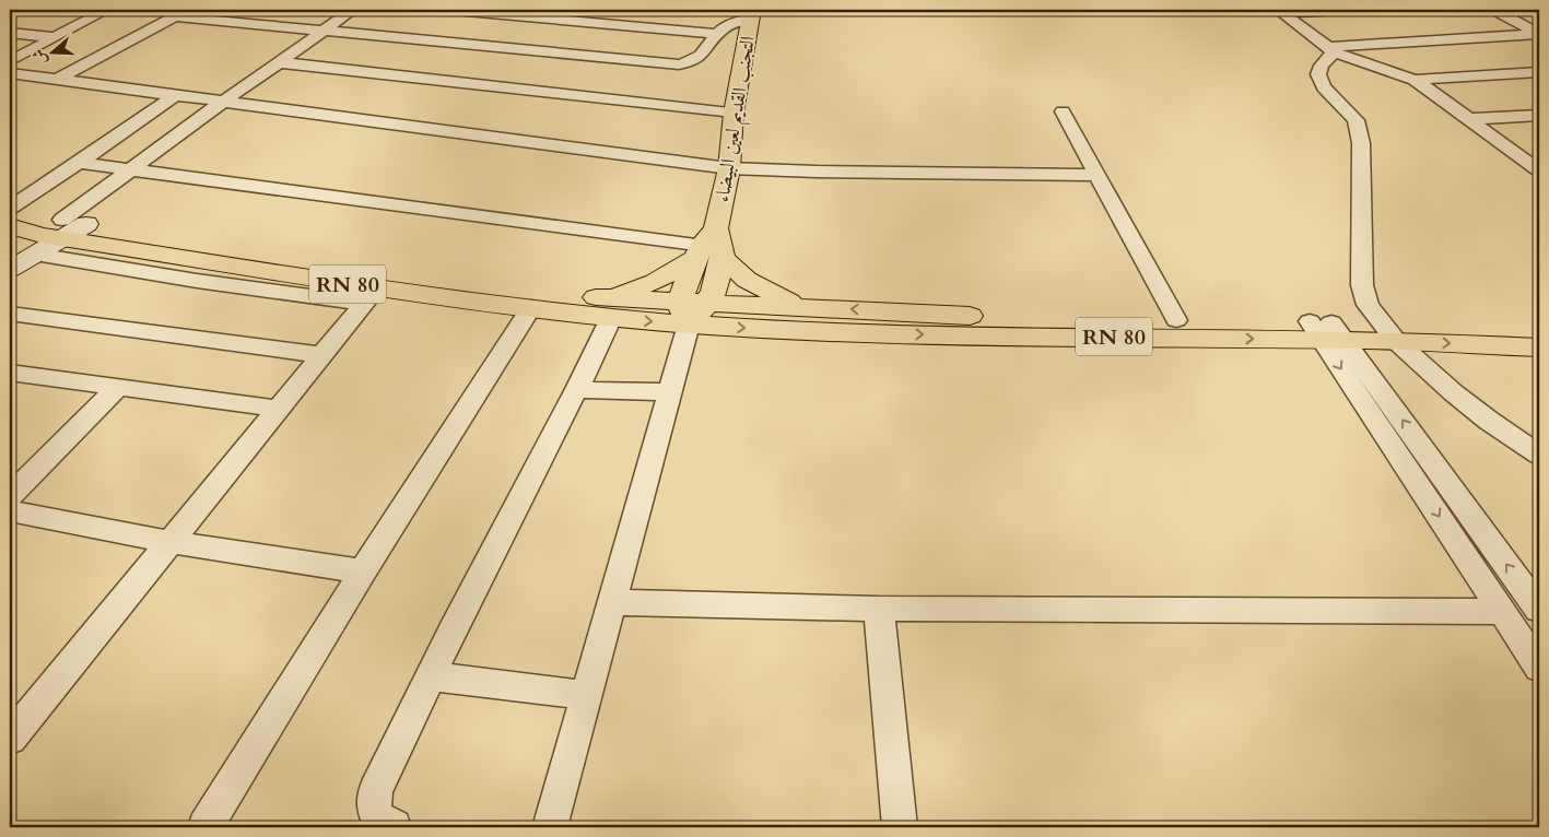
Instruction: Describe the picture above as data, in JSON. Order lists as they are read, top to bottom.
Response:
{
  "streets": {
    "main road": ["التجنب القديم لعين البيضاء", "RN 80"]
  },
  "north": "left"
}
